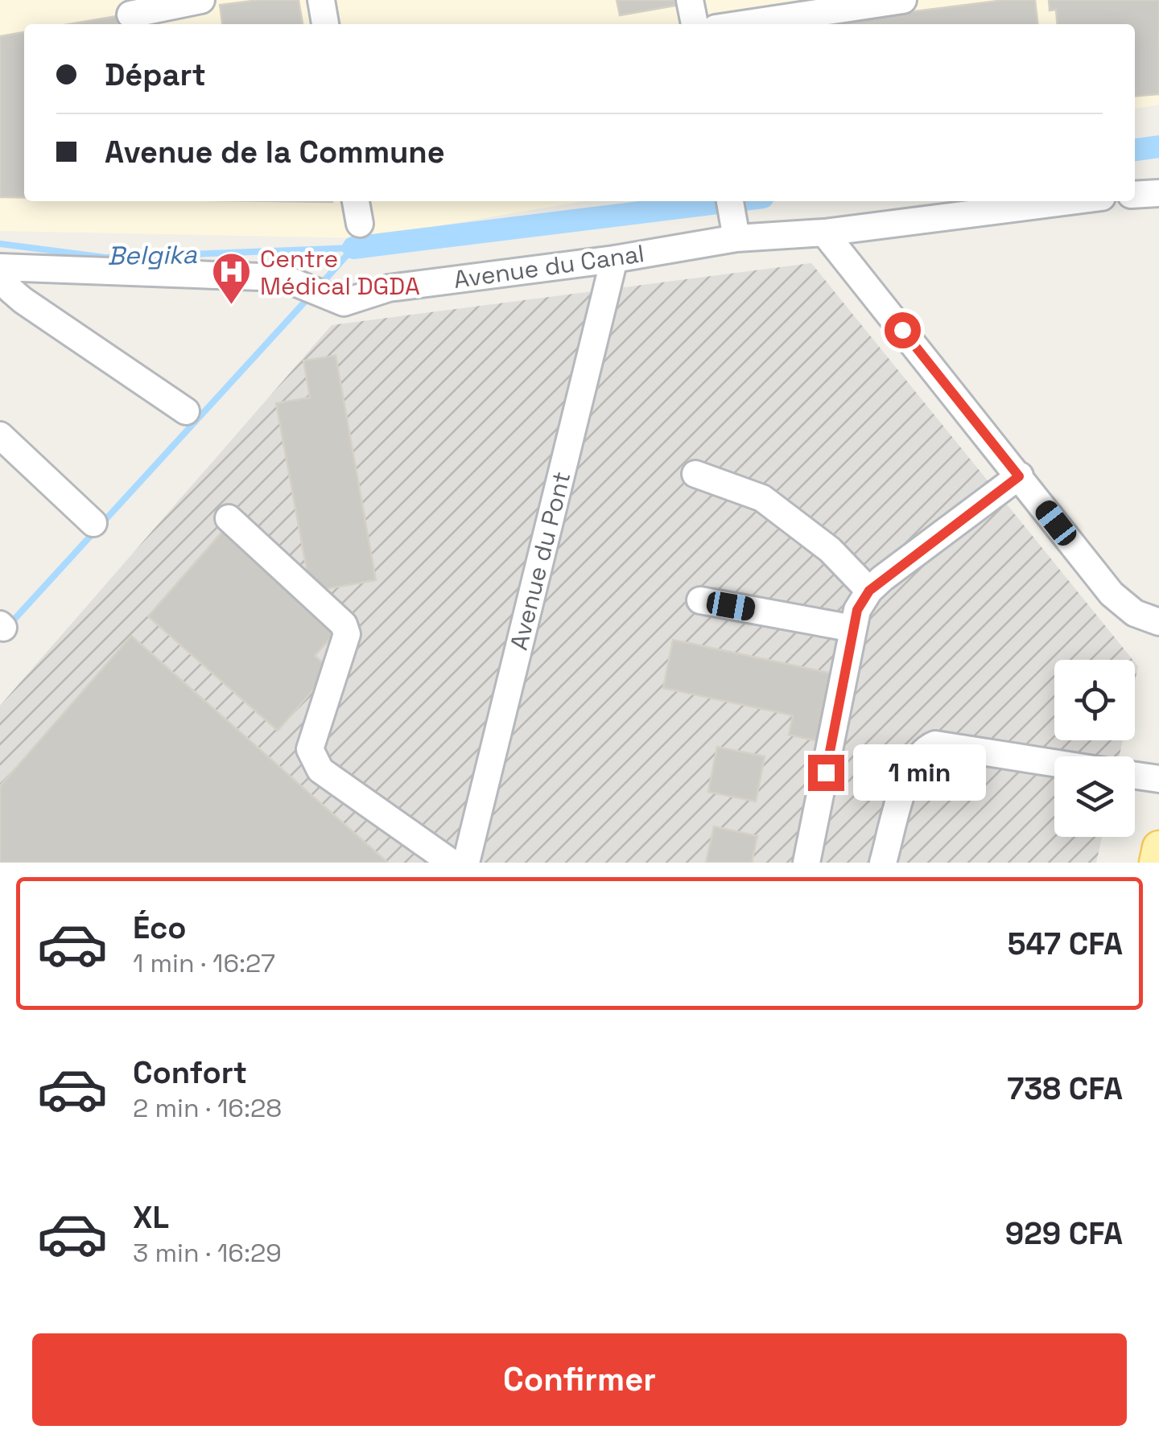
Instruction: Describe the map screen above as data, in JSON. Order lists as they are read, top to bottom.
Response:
{
  "streets": {
    "street": ["Avenue du Canal", "Avenue du Pont"]
  },
  "crossings": [
    ["Avenue du Canal", "Avenue du Pont"]
  ],
  "water": ["Belgika"],
  "places": {
    "hospital": ["Centre Médical DGDA"]
  },
  "page": {
    "banner": ["Départ", "Avenue de la Commune"],
    "bubble": "1 min",
    "list": [
      {
        "name": "Éco",
        "note": "1 min · 16:27",
        "value": "547 CFA"
      },
      {
        "name": "Confort",
        "note": "2 min · 16:28",
        "value": "738 CFA"
      },
      {
        "name": "XL",
        "note": "3 min · 16:29",
        "value": "929 CFA"
      }
    ],
    "buttons": "Confirmer"
  }
}
